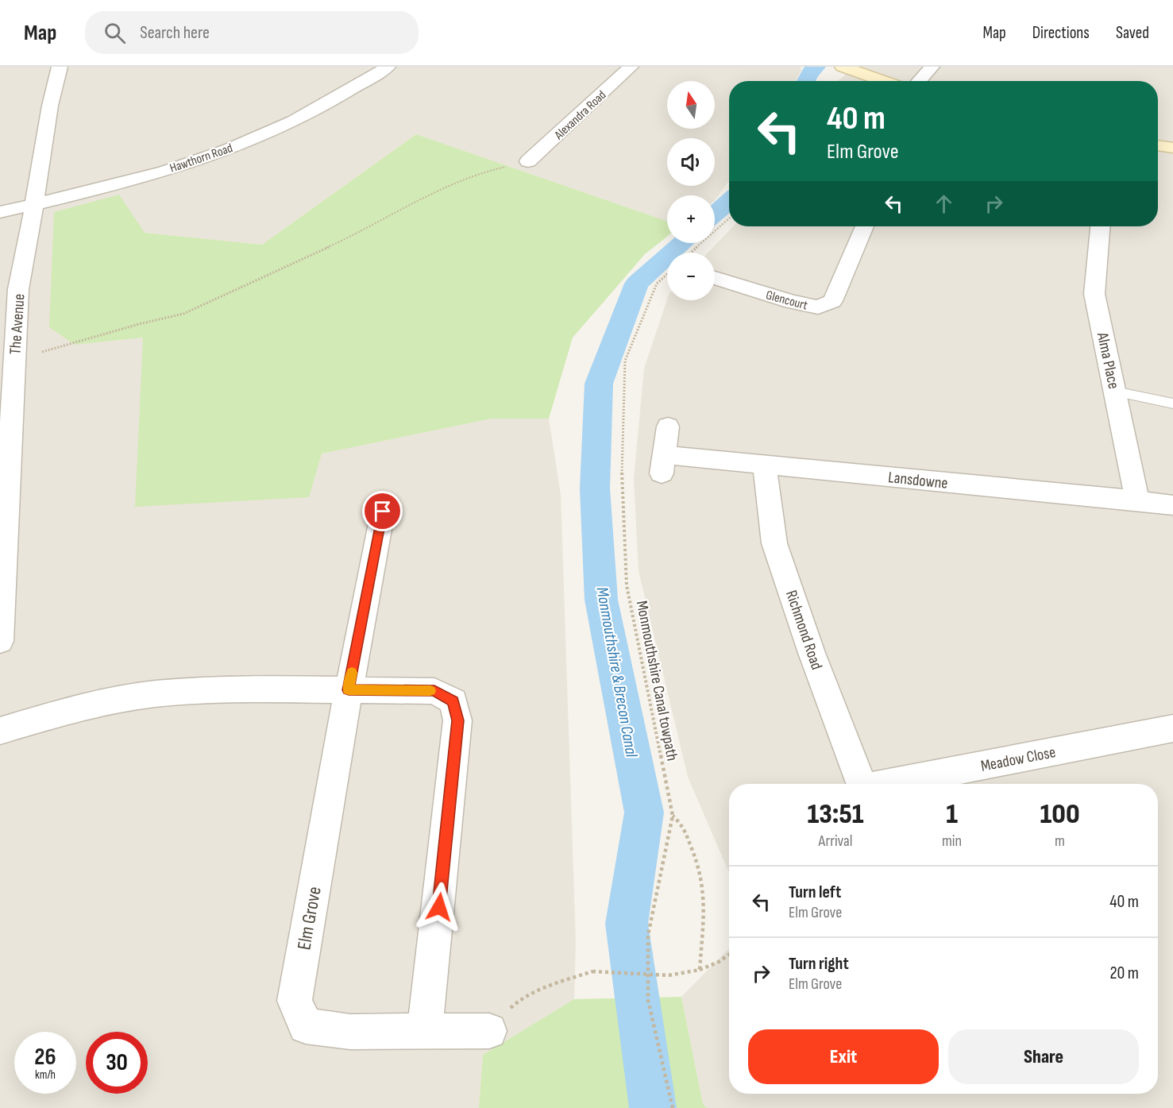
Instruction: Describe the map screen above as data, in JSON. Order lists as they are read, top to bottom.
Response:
{
  "streets": {
    "street": [
      "Alexandra Road",
      "Hawthorn Road",
      "Glencourt",
      "The Avenue",
      "Alma Place",
      "Lansdowne",
      "Richmond Road",
      "Meadow Close",
      "Elm Grove"
    ],
    "path": ["Monmouthshire Canal towpath"]
  },
  "crossings": [
    ["Hawthorn Road", "The Avenue"],
    ["Alma Place", "Lansdowne"],
    ["Lansdowne", "Richmond Road"]
  ],
  "water": ["Monmouthshire & Brecon Canal"],
  "north": "top",
  "page": {
    "header": "Map",
    "search": "Search here",
    "nav": ["Map", "Directions", "Saved"],
    "map_buttons": ["+", "−"],
    "turn": ["40 m", "Elm Grove"],
    "eta": [
      "13:51",
      "Arrival",
      "1",
      "min",
      "100",
      "m"
    ],
    "list": [
      {
        "name": "Turn left",
        "note": "Elm Grove",
        "value": "40 m"
      },
      {
        "name": "Turn right",
        "note": "Elm Grove",
        "value": "20 m"
      }
    ],
    "buttons": ["Exit", "Share"],
    "speed": "26 km/h",
    "limit": "30"
  }
}
